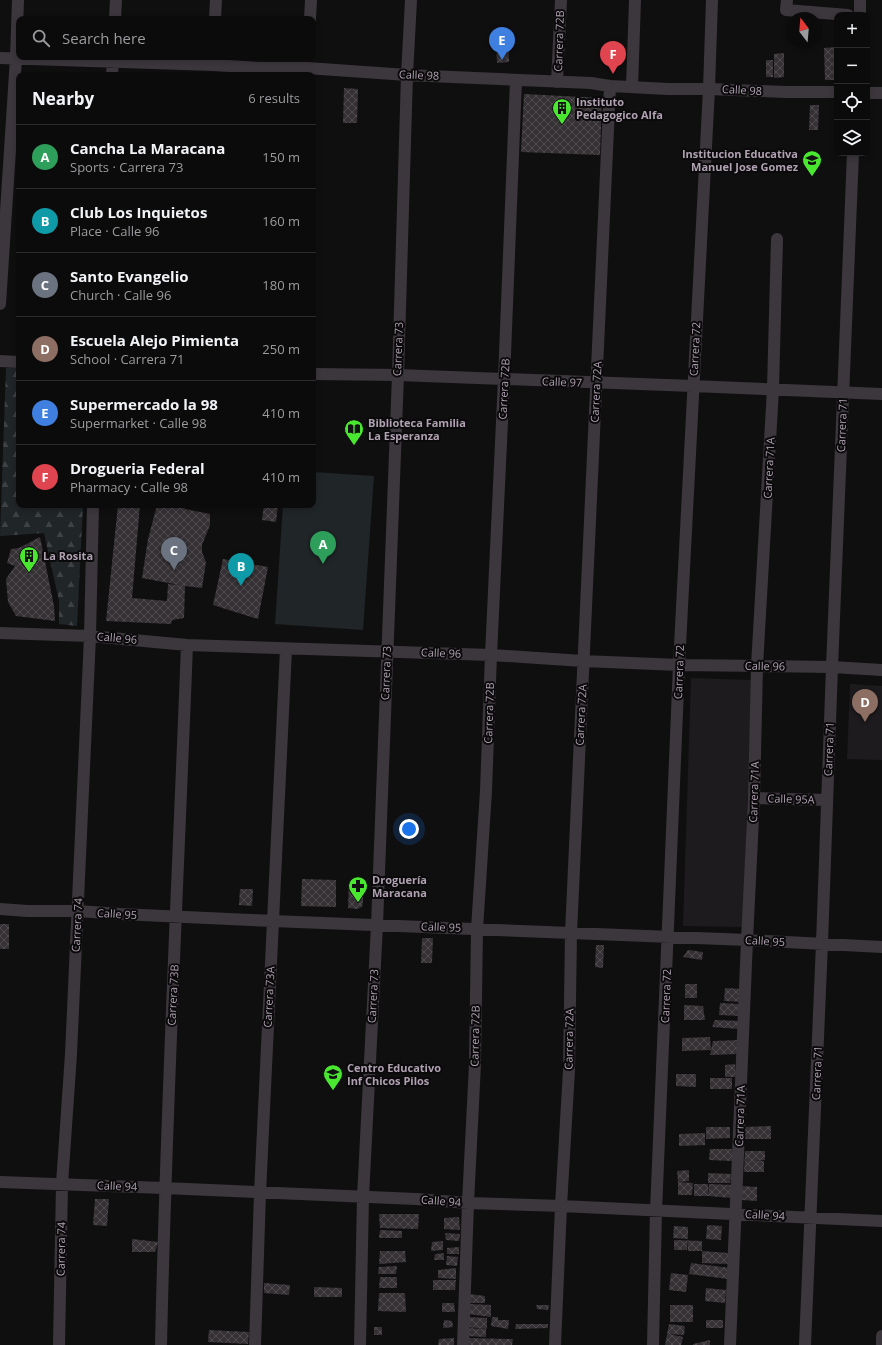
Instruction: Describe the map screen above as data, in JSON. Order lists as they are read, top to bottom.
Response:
{
  "streets": {
    "street": [
      "Carrera 72B",
      "Calle 98",
      "Carrera 73",
      "Carrera 72",
      "Calle 97",
      "Carrera 72A",
      "Carrera 71",
      "Carrera 71A",
      "Calle 96",
      "Calle 95A",
      "Calle 95",
      "Carrera 74",
      "Carrera 73B",
      "Carrera 73A",
      "Calle 94"
    ]
  },
  "crossings": [
    ["Carrera 72B", "Calle 98"],
    ["Carrera 72B", "Calle 97"],
    ["Carrera 72B", "Calle 96"],
    ["Carrera 72B", "Calle 95"],
    ["Carrera 72B", "Calle 94"],
    ["Calle 98", "Carrera 73"],
    ["Calle 98", "Carrera 72"],
    ["Calle 98", "Carrera 72A"],
    ["Carrera 73", "Calle 97"],
    ["Carrera 73", "Calle 96"],
    ["Carrera 73", "Calle 95"],
    ["Carrera 73", "Calle 94"],
    ["Carrera 72", "Calle 97"],
    ["Carrera 72", "Calle 96"],
    ["Carrera 72", "Calle 95"],
    ["Carrera 72", "Calle 94"],
    ["Calle 97", "Carrera 72A"],
    ["Calle 97", "Carrera 71"],
    ["Calle 97", "Carrera 71A"],
    ["Carrera 72A", "Calle 96"],
    ["Carrera 72A", "Calle 95"],
    ["Carrera 72A", "Calle 94"],
    ["Carrera 71", "Calle 96"],
    ["Carrera 71", "Calle 95A"],
    ["Carrera 71", "Calle 95"],
    ["Carrera 71", "Calle 94"],
    ["Carrera 71A", "Calle 96"],
    ["Carrera 71A", "Calle 95A"],
    ["Carrera 71A", "Calle 95"],
    ["Carrera 71A", "Calle 94"],
    ["Calle 96", "Carrera 74"],
    ["Calle 96", "Carrera 73B"],
    ["Calle 96", "Carrera 73A"],
    ["Calle 95", "Carrera 74"],
    ["Calle 95", "Carrera 73B"],
    ["Calle 95", "Carrera 73A"],
    ["Carrera 74", "Calle 94"],
    ["Carrera 73B", "Calle 94"],
    ["Carrera 73A", "Calle 94"]
  ],
  "places": {
    "building": ["Instituto Pedagogico Alfa", "La Rosita"],
    "school or university": ["Institucion Educativa Manuel Jose Gomez", "Centro Educativo Inf Chicos Pilos"],
    "library": ["Biblioteca Familia La Esperanza"],
    "pharmacy": ["Droguería Maracana"]
  },
  "north": "top",
  "page": {
    "map_buttons": ["+", "−"],
    "search": "Search here",
    "pins": [
      "E",
      "F",
      "A",
      "C",
      "B",
      "D"
    ],
    "heading": ["Nearby", "6 results"],
    "list": [
      {
        "mark": "A",
        "name": "Cancha La Maracana",
        "note": "Sports · Carrera 73",
        "value": "150 m"
      },
      {
        "mark": "B",
        "name": "Club Los Inquietos",
        "note": "Place · Calle 96",
        "value": "160 m"
      },
      {
        "mark": "C",
        "name": "Santo Evangelio",
        "note": "Church · Calle 96",
        "value": "180 m"
      },
      {
        "mark": "D",
        "name": "Escuela Alejo Pimienta",
        "note": "School · Carrera 71",
        "value": "250 m"
      },
      {
        "mark": "E",
        "name": "Supermercado la 98",
        "note": "Supermarket · Calle 98",
        "value": "410 m"
      },
      {
        "mark": "F",
        "name": "Drogueria Federal",
        "note": "Pharmacy · Calle 98",
        "value": "410 m"
      }
    ]
  }
}
